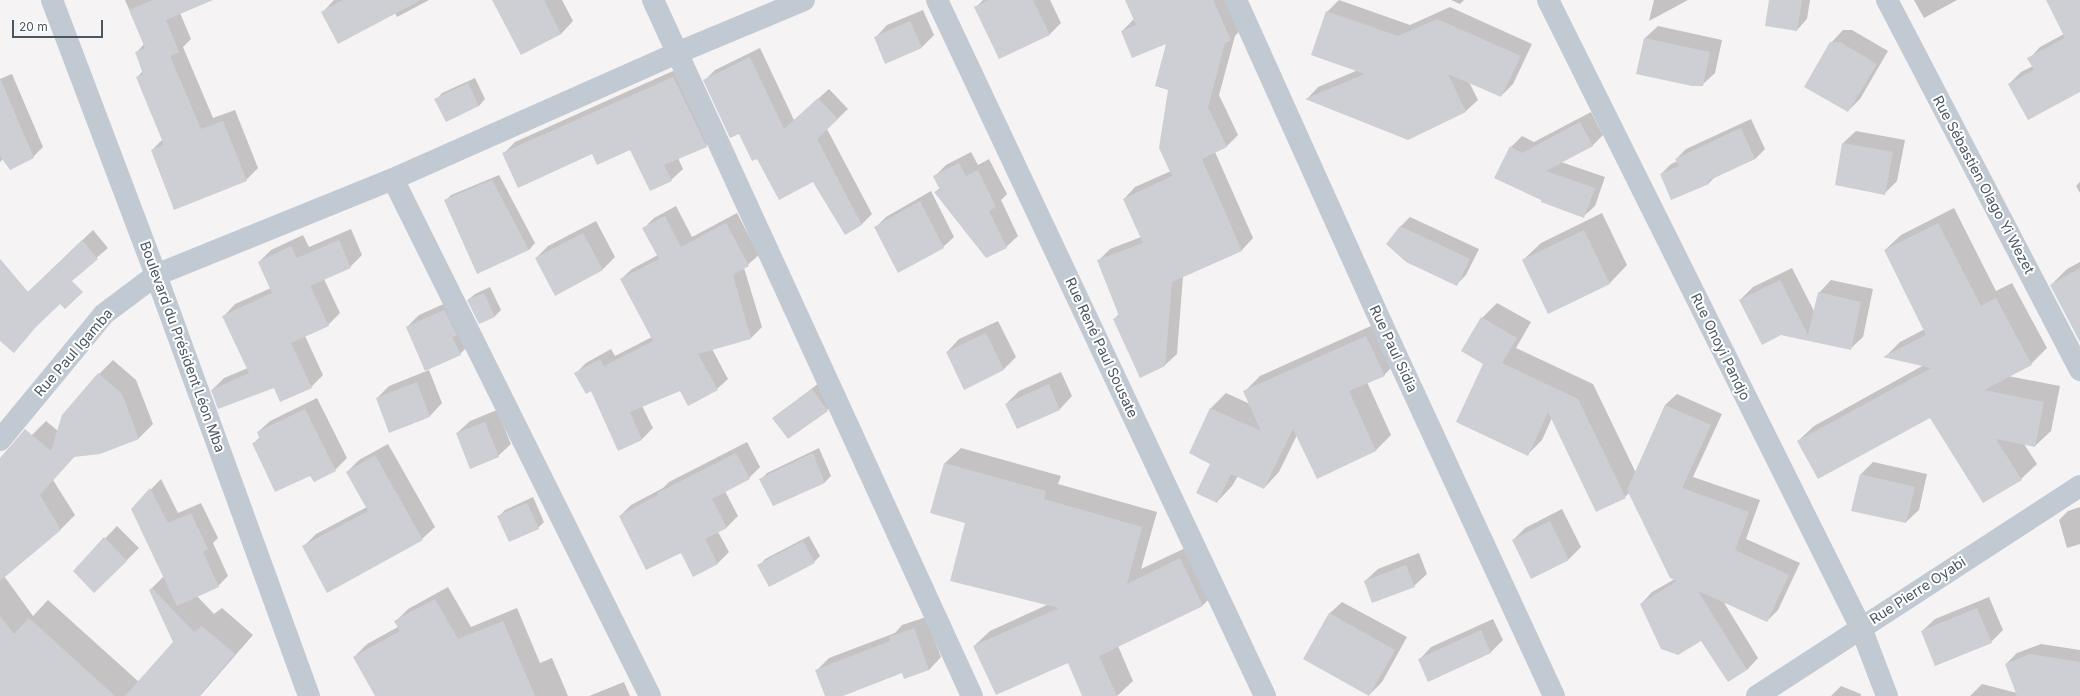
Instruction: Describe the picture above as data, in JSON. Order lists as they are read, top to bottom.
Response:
{
  "streets": {
    "street": [
      "Rue Sébastien Olago Yi Wezet",
      "Boulevard du Président Léon Mba",
      "Rue Onoyi Pandjo",
      "Rue René Paul Sousate",
      "Rue Paul Sidia",
      "Rue Paul Igamba",
      "Rue Pierre Oyabi"
    ]
  },
  "crossings": [
    ["Boulevard du Président Léon Mba", "Rue Paul Igamba"],
    ["Rue Onoyi Pandjo", "Rue Pierre Oyabi"]
  ],
  "scale_bar": "20 m"
}
